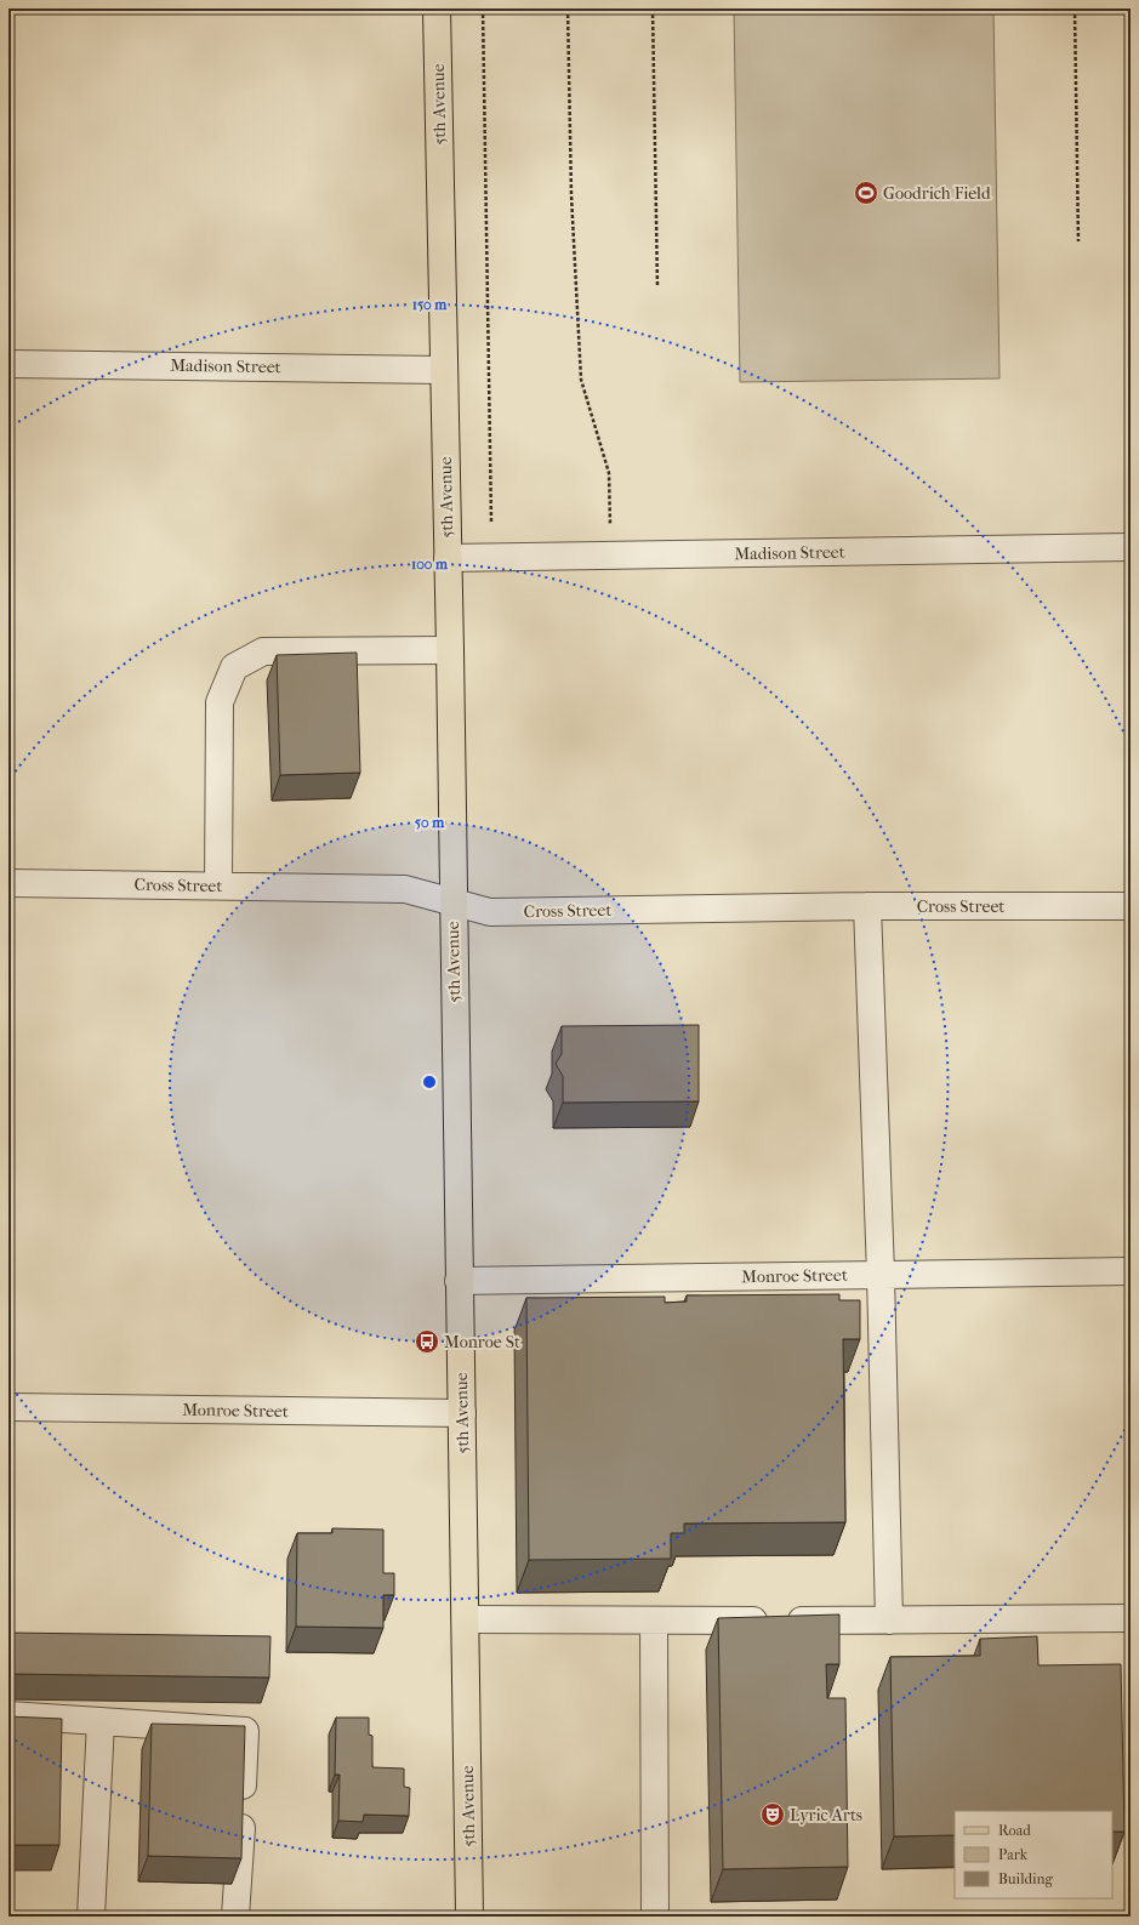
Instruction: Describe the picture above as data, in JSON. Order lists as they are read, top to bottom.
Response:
{
  "streets": {
    "main road": ["5th Avenue"],
    "street": ["Madison Street", "Cross Street", "Monroe Street"]
  },
  "crossings": [
    ["5th Avenue", "Madison Street"],
    ["5th Avenue", "Cross Street"],
    ["5th Avenue", "Monroe Street"]
  ],
  "places": {
    "sports": ["Goodrich Field"],
    "bus stop": ["Monroe St"],
    "theatre": ["Lyric Arts"]
  },
  "legend": ["Road", "Park", "Building"],
  "rings": ["150 m", "100 m", "50 m"]
}
